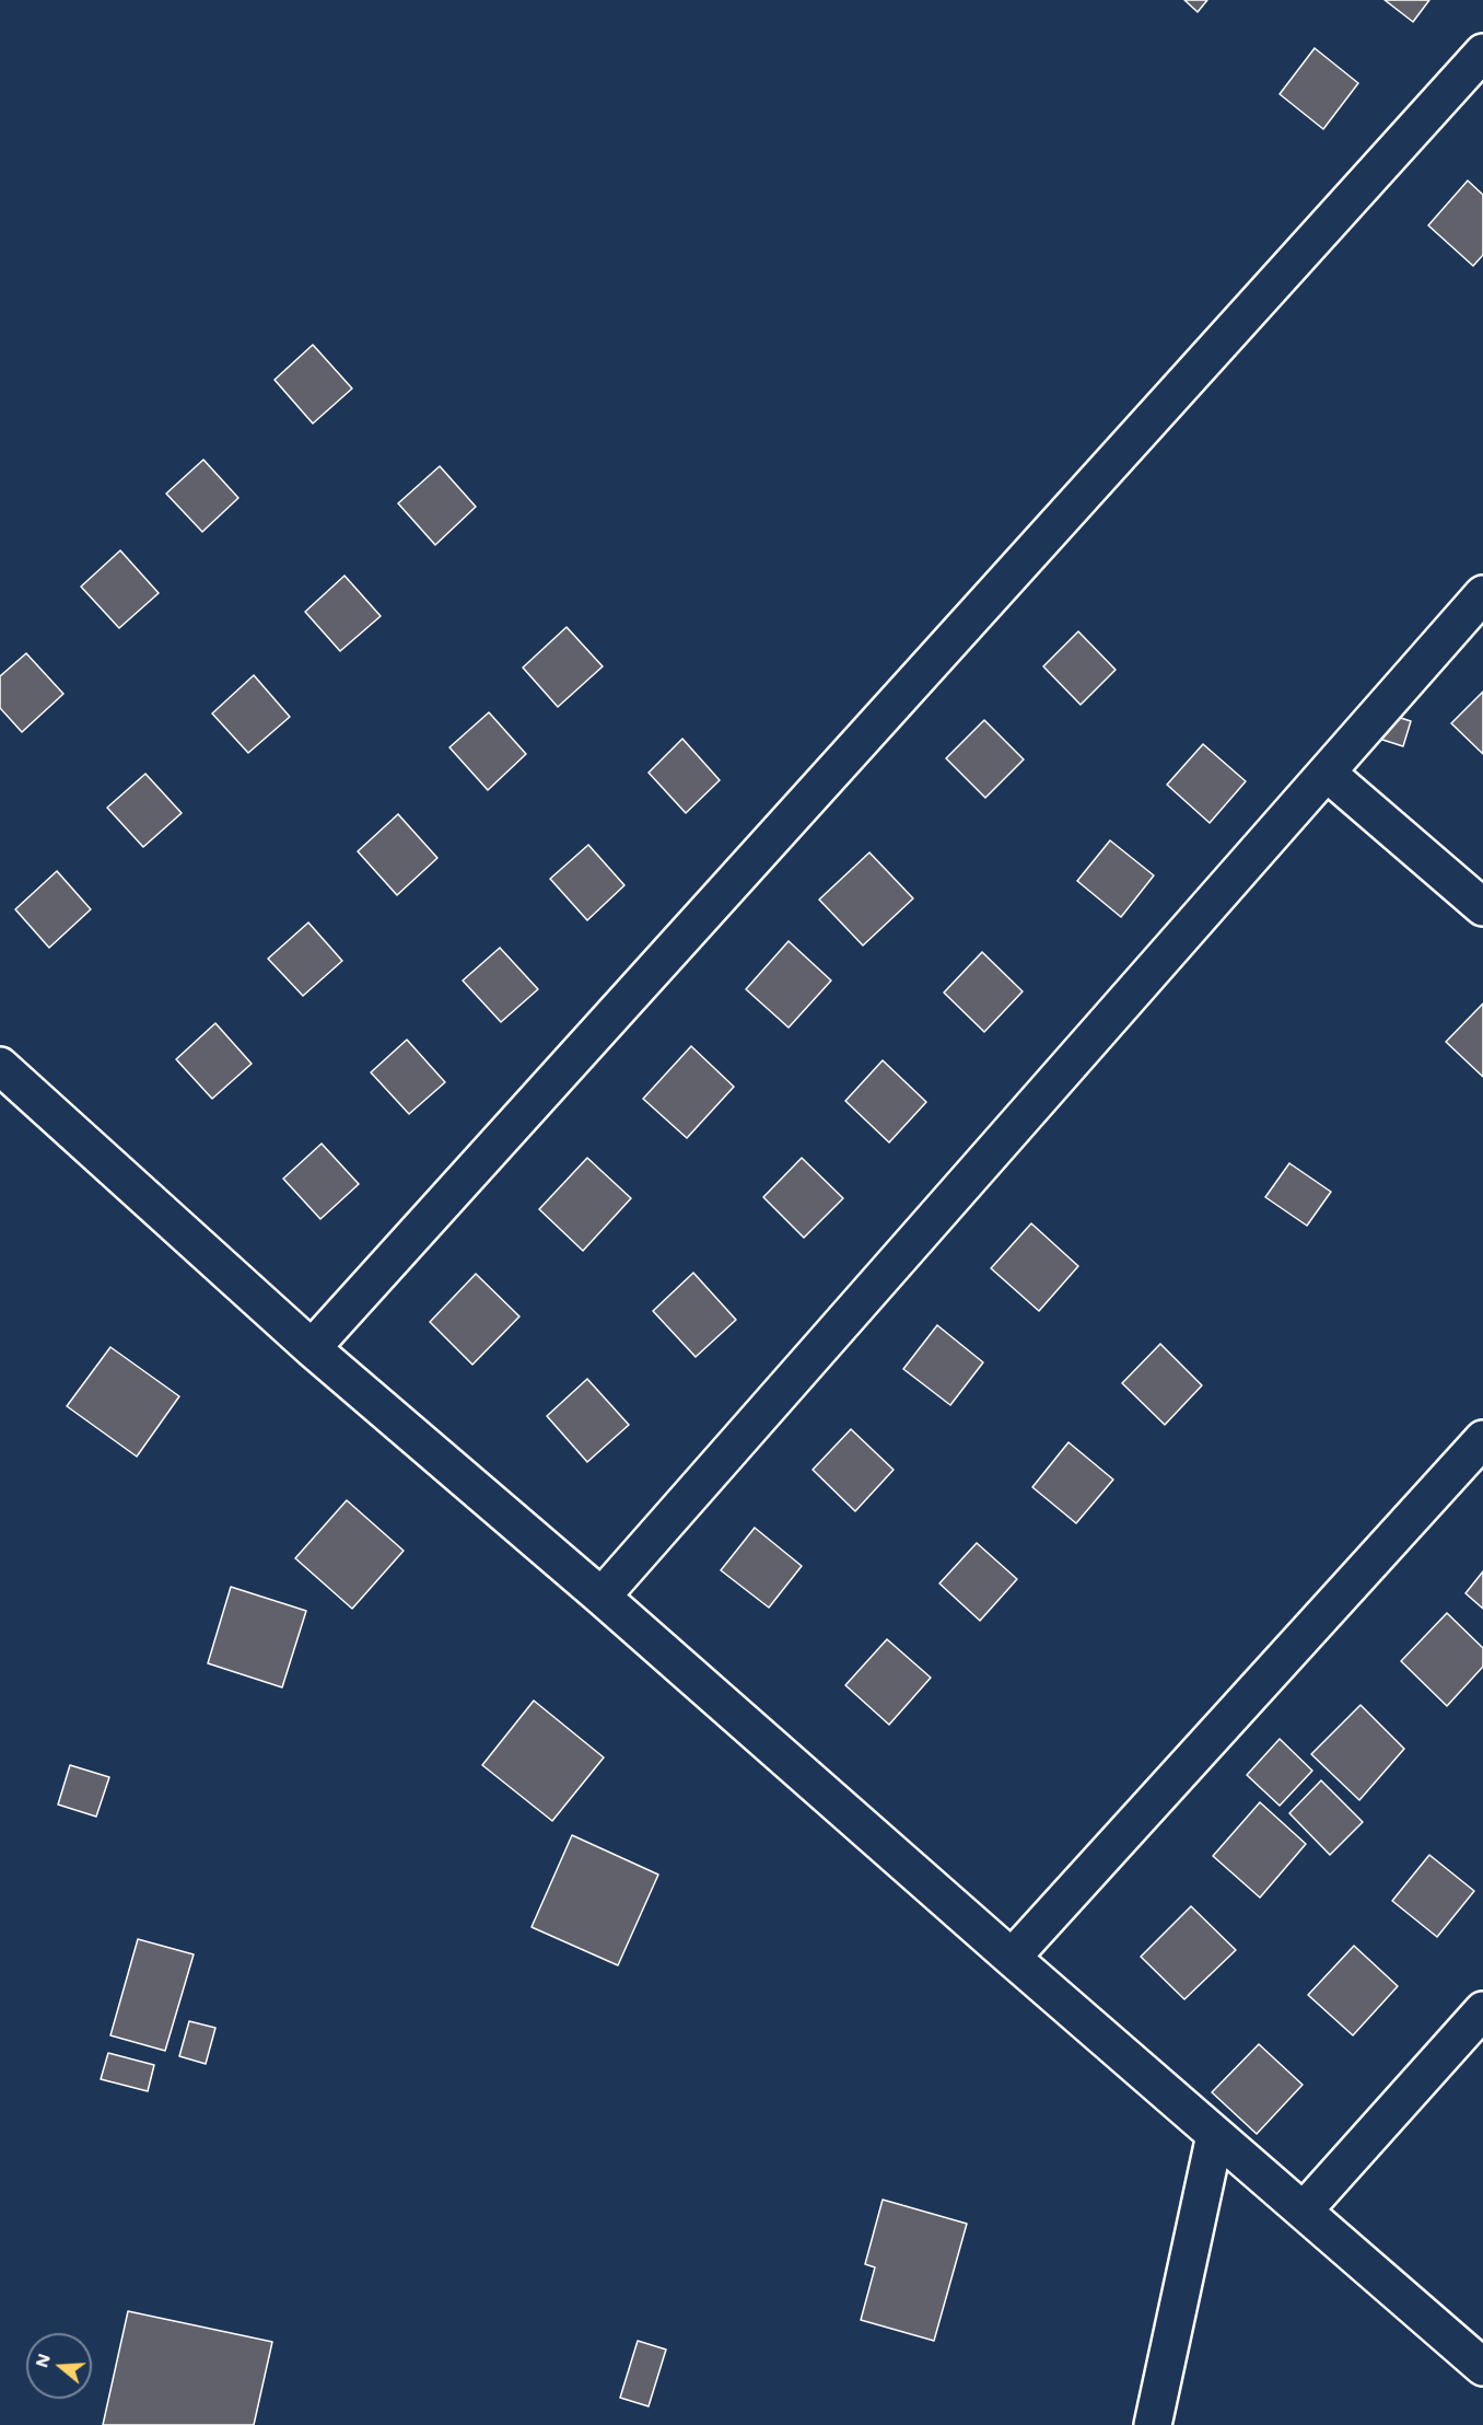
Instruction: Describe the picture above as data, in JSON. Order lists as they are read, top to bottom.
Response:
{
  "north": "left"
}
